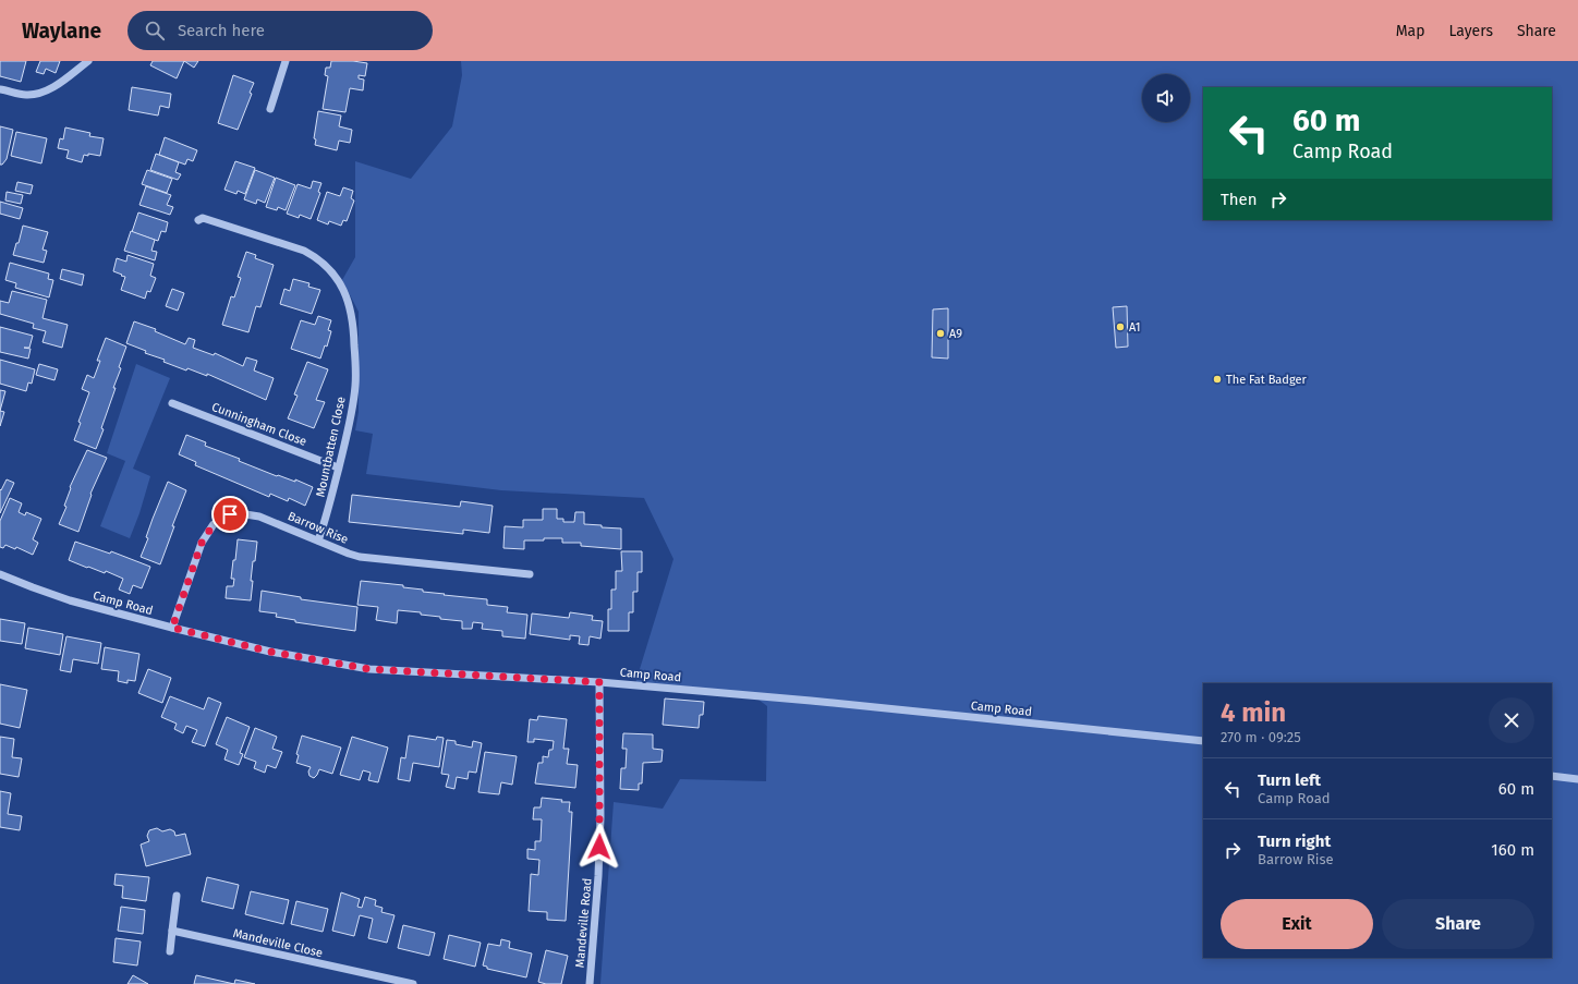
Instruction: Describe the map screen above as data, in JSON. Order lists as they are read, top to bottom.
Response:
{
  "streets": {
    "street": [
      "Cunningham Close",
      "Mountbatten Close",
      "Barrow Rise",
      "Camp Road",
      "Mandeville Road",
      "Mandeville Close"
    ]
  },
  "crossings": [
    ["Cunningham Close", "Mountbatten Close"],
    ["Mountbatten Close", "Barrow Rise"],
    ["Barrow Rise", "Camp Road"],
    ["Camp Road", "Mandeville Road"]
  ],
  "places": ["A1", "A9", "The Fat Badger"],
  "page": {
    "header": "Waylane",
    "search": "Search here",
    "nav": ["Map", "Layers", "Share"],
    "turn": ["60 m", "Camp Road"],
    "then": "Then",
    "heading": ["4 min", "270 m · 09:25"],
    "list": [
      {
        "name": "Turn left",
        "note": "Camp Road",
        "value": "60 m"
      },
      {
        "name": "Turn right",
        "note": "Barrow Rise",
        "value": "160 m"
      }
    ],
    "buttons": ["Exit", "Share"]
  }
}
